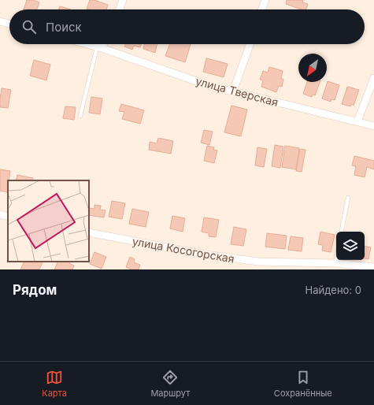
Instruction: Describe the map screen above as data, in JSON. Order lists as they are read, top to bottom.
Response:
{
  "streets": {
    "street": ["улица Тверская", "улица Косогорская"]
  },
  "north": "bottom left",
  "page": {
    "search": "Поиск",
    "heading": ["Рядом", "Найдено: 0"],
    "nav": ["Карта", "Маршрут", "Сохранённые"]
  }
}
